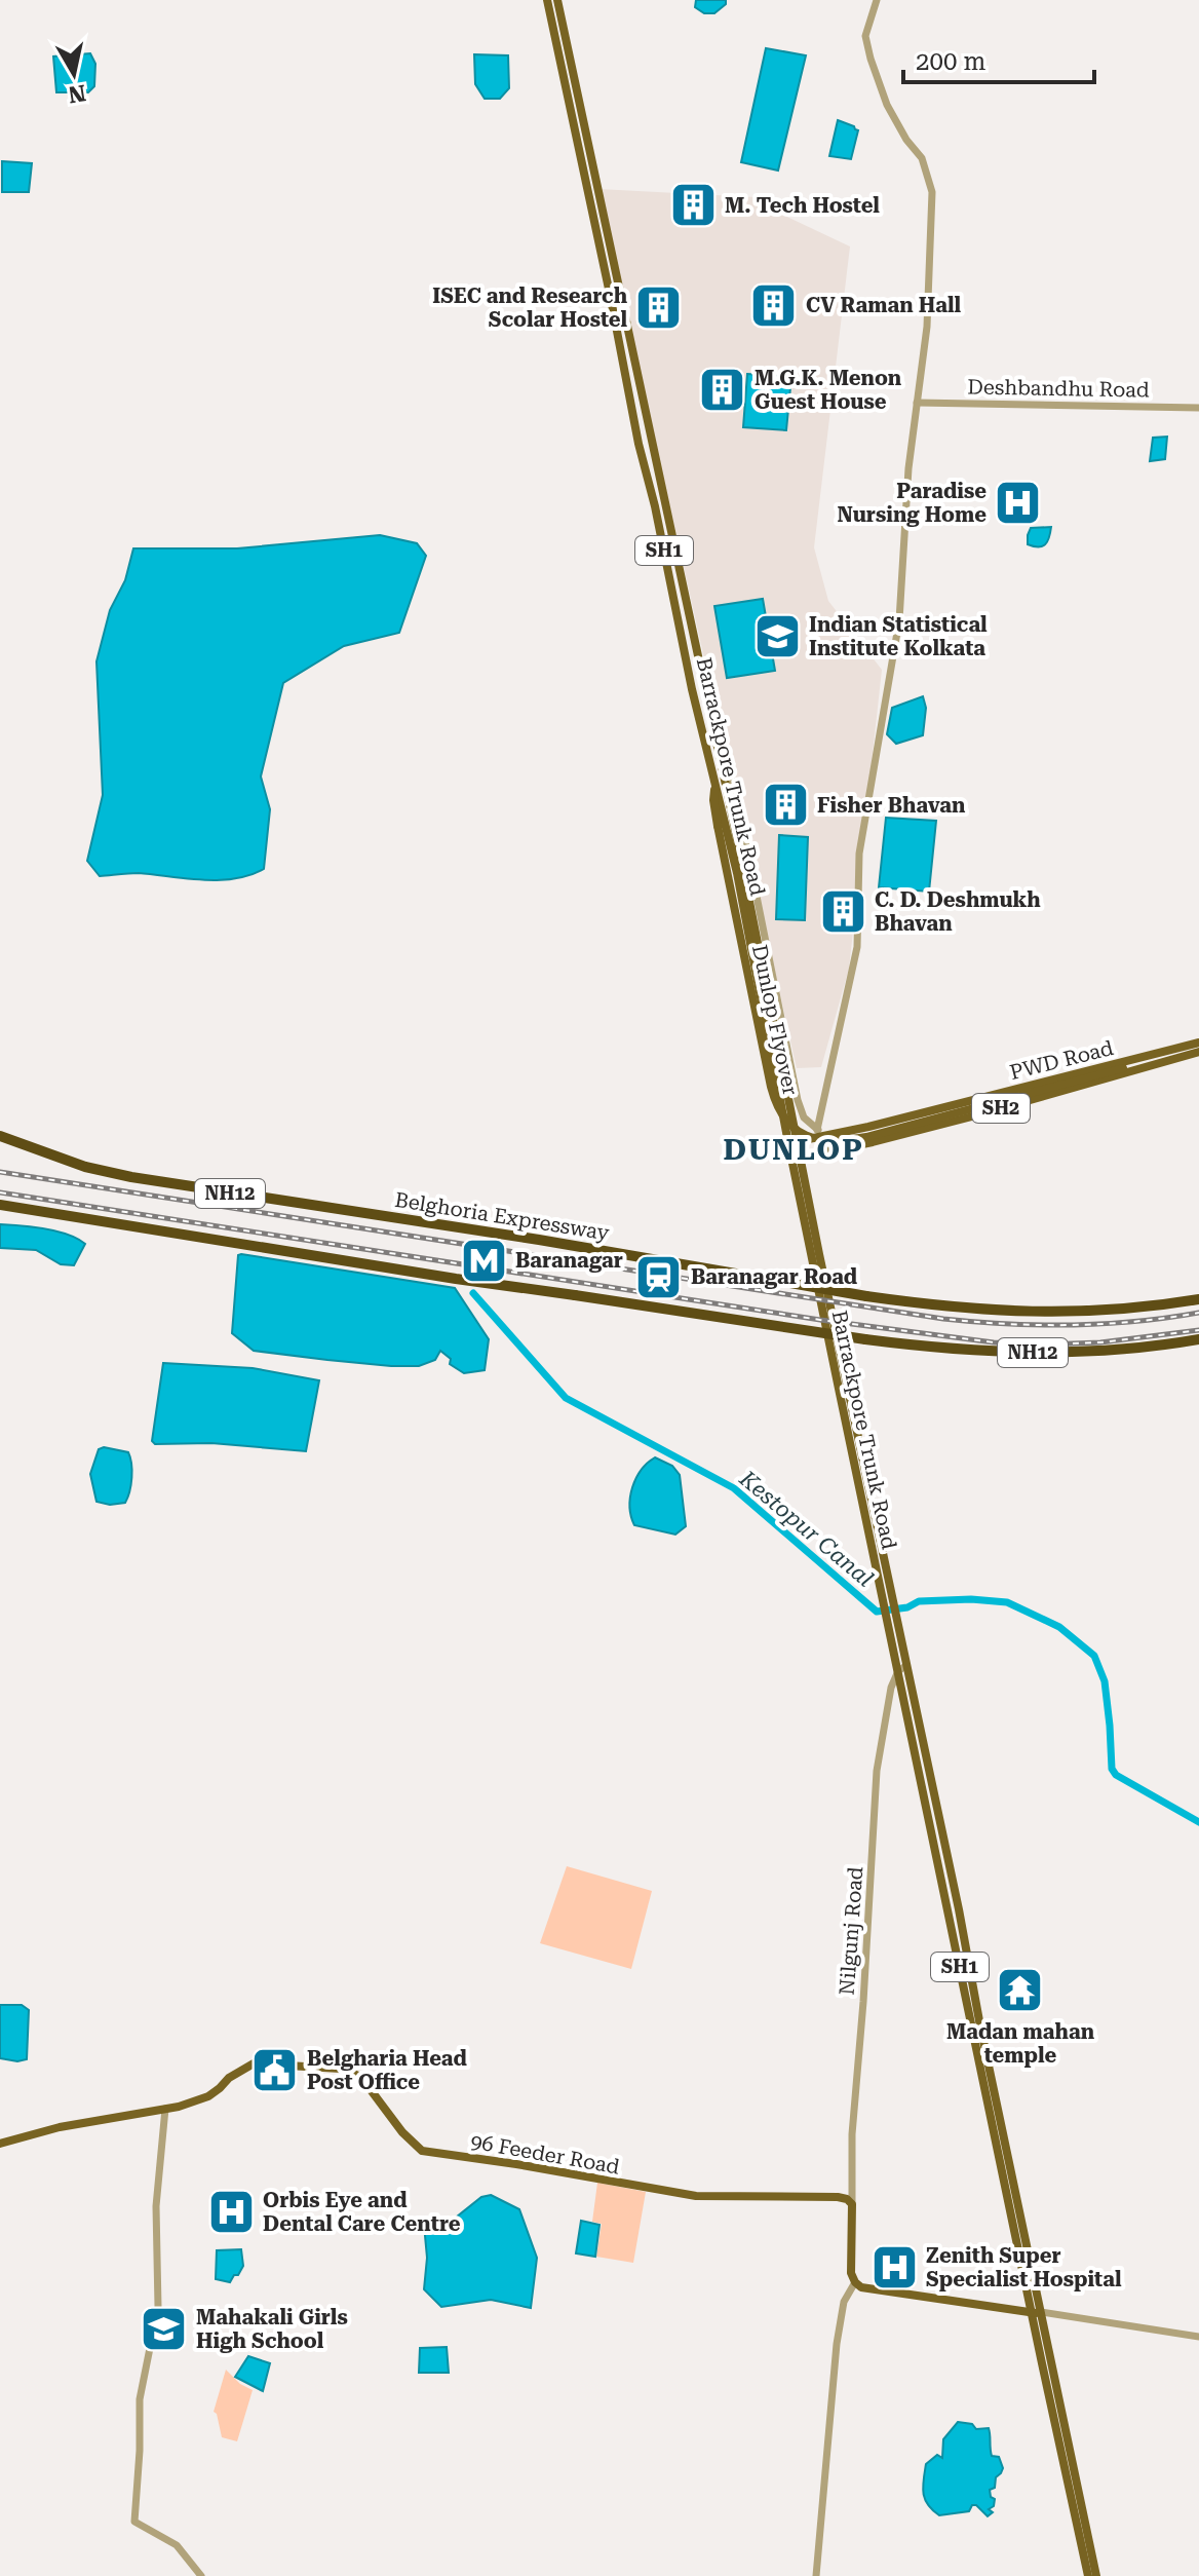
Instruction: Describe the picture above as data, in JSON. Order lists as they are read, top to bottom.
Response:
{
  "streets": {
    "highway": ["NH12", "Belghoria Expressway"],
    "main road": [
      "SH1",
      "Barrackpore Trunk Road",
      "Dunlop Flyover",
      "PWD Road",
      "SH2",
      "96 Feeder Road"
    ],
    "street": ["Deshbandhu Road", "Nilgunj Road"]
  },
  "crossings": [
    ["Barrackpore Trunk Road", "Dunlop Flyover"],
    ["Barrackpore Trunk Road", "PWD Road"],
    ["Barrackpore Trunk Road", "Nilgunj Road"],
    ["Dunlop Flyover", "PWD Road"],
    ["Nilgunj Road", "96 Feeder Road"]
  ],
  "districts": ["DUNLOP"],
  "water": ["Kestopur Canal"],
  "places": {
    "building": [
      "M. Tech Hostel",
      "CV Raman Hall",
      "ISEC and Research Scolar Hostel",
      "M.G.K. Menon Guest House",
      "Fisher Bhavan",
      "C. D. Deshmukh Bhavan"
    ],
    "hospital": ["Paradise Nursing Home", "Orbis Eye and Dental Care Centre", "Zenith Super Specialist Hospital"],
    "school or university": ["Indian Statistical Institute Kolkata", "Mahakali Girls High School"],
    "metro station": ["Baranagar"],
    "station": ["Baranagar Road"],
    "temple": ["Madan mahan temple"],
    "public building": ["Belgharia Head Post Office"]
  },
  "scale_bar": "200 m",
  "north": "bottom"
}
